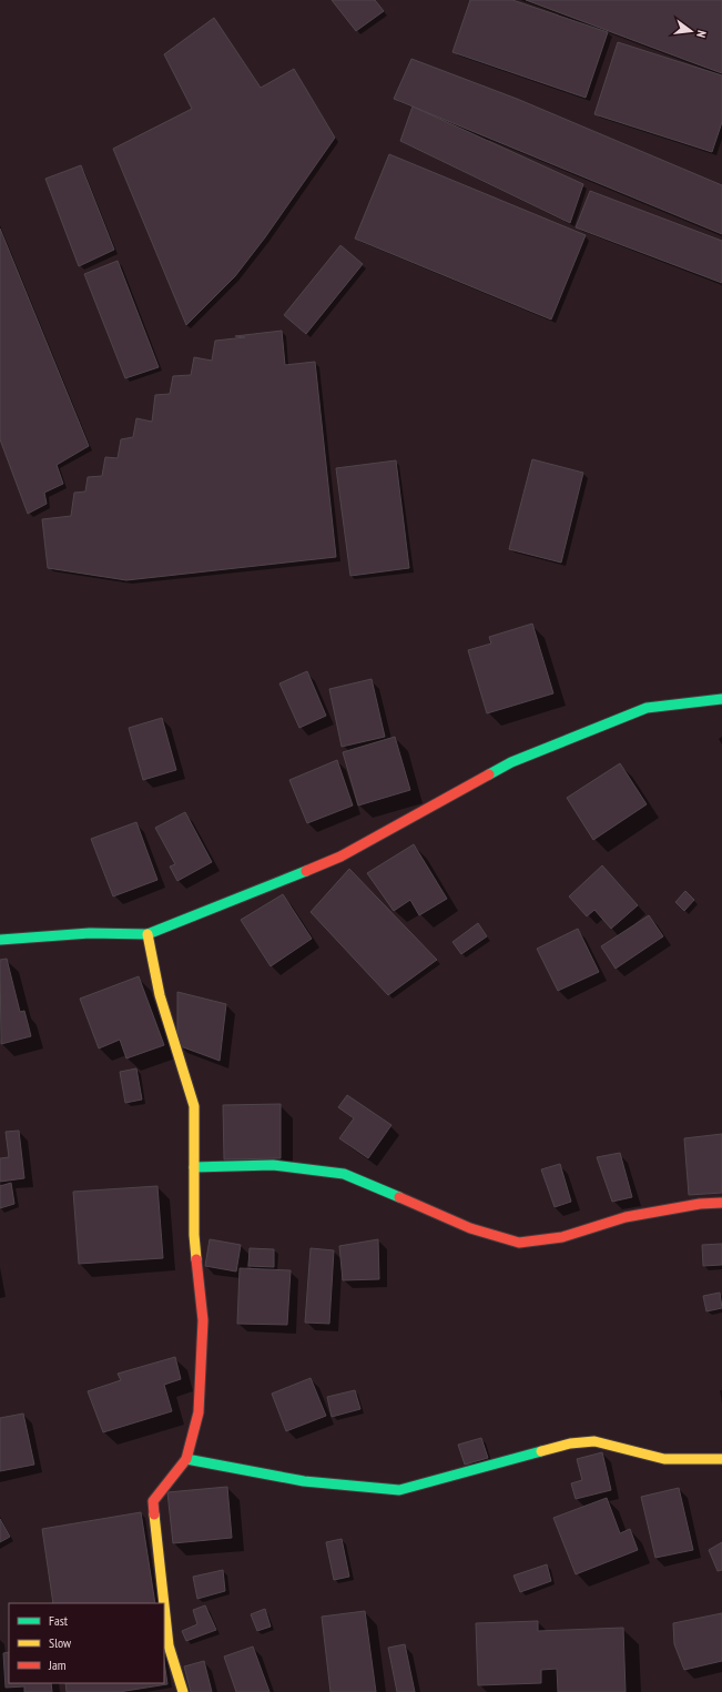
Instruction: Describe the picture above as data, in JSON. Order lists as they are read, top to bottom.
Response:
{
  "legend": ["Fast", "Slow", "Jam"],
  "north": "right"
}
